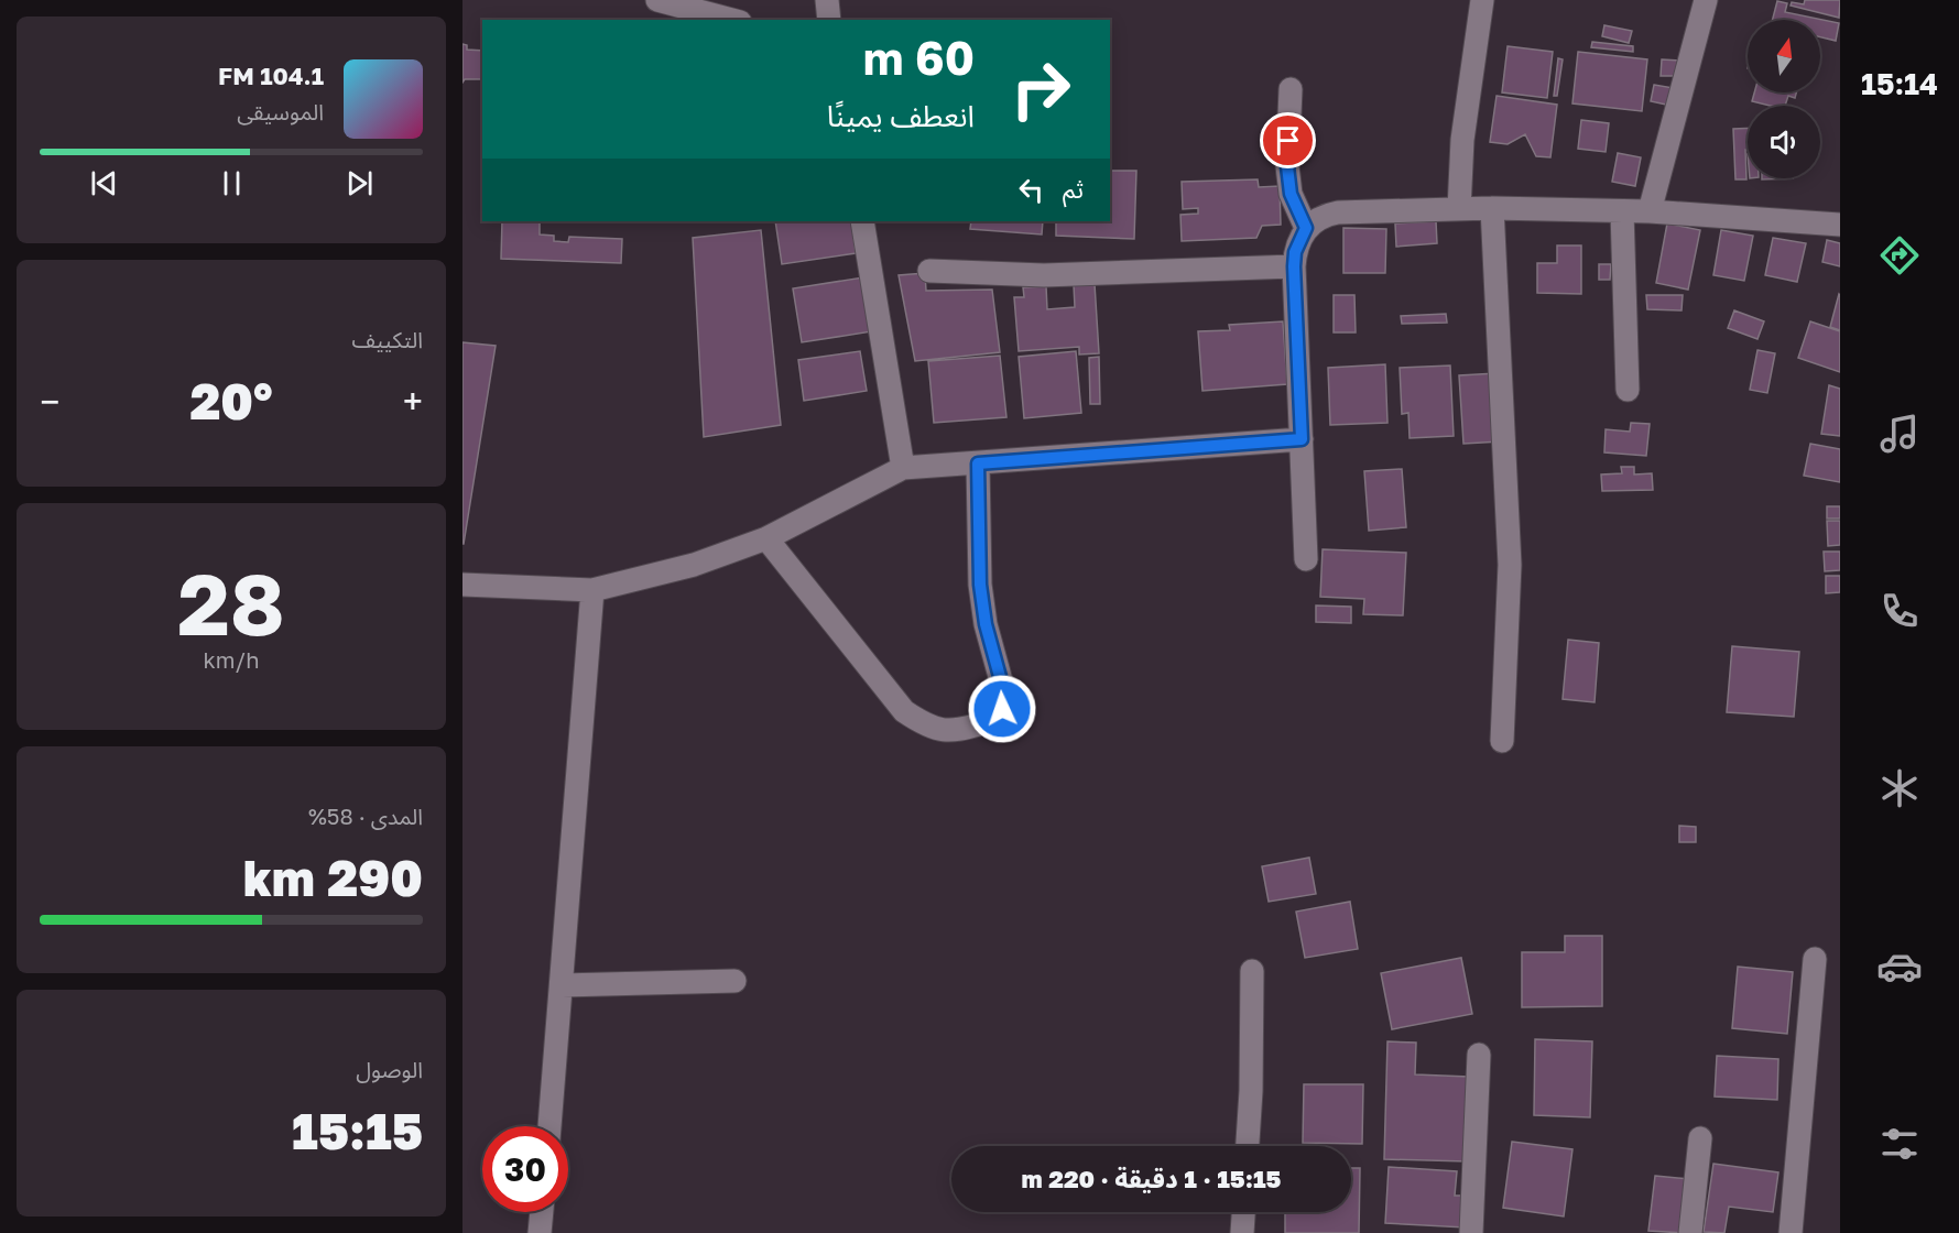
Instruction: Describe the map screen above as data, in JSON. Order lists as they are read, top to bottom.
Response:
{
  "north": "top",
  "page": {
    "tabs": "15:14",
    "turn": ["60 m", "انعطف يمينًا"],
    "song": ["104.1 FM", "الموسيقى"],
    "then": "ثم",
    "tile": [
      "التكييف",
      ["28", "km/h"],
      ["المدى · 58%", "290 km"],
      ["الوصول", "15:15"]
    ],
    "heat": ["−", "20°", "+"],
    "limit": "30",
    "trip": "15:15 · 1 دقيقة · 220 m"
  }
}
